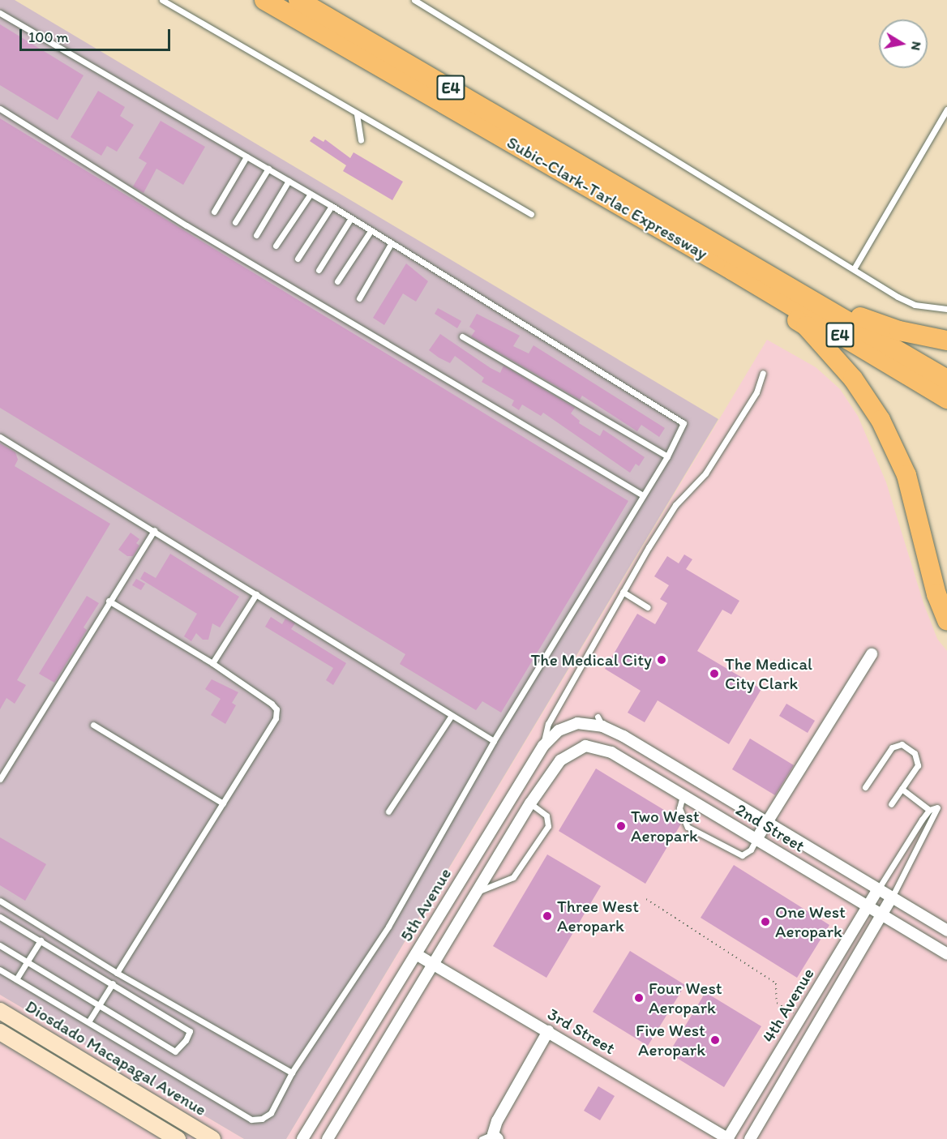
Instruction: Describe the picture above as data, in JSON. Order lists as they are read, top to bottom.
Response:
{
  "streets": {
    "highway": ["E4", "Subic-Clark-Tarlac Expressway"],
    "main road": ["Diosdado Macapagal Avenue"],
    "street": [
      "2nd Street",
      "5th Avenue",
      "4th Avenue",
      "3rd Street"
    ]
  },
  "crossings": [
    ["2nd Street", "5th Avenue"],
    ["2nd Street", "4th Avenue"],
    ["5th Avenue", "3rd Street"],
    ["4th Avenue", "3rd Street"]
  ],
  "places": [
    "The Medical City",
    "The Medical City Clark",
    "Two West Aeropark",
    "Three West Aeropark",
    "One West Aeropark",
    "Four West Aeropark",
    "Five West Aeropark"
  ],
  "scale_bar": "100 m",
  "north": "right"
}
